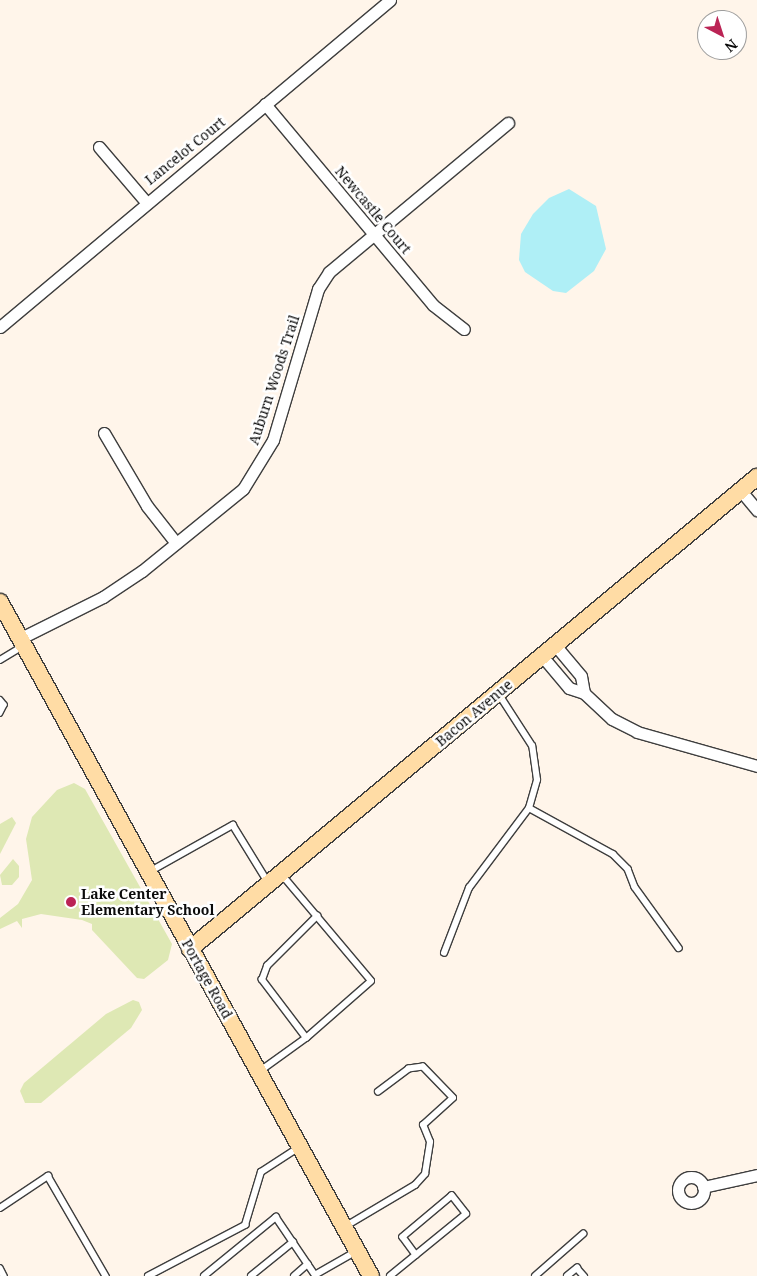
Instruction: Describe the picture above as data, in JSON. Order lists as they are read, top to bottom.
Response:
{
  "streets": {
    "street": [
      "Lancelot Court",
      "Newcastle Court",
      "Auburn Woods Trail",
      "Bacon Avenue",
      "Portage Road"
    ]
  },
  "crossings": [
    ["Lancelot Court", "Newcastle Court"],
    ["Newcastle Court", "Auburn Woods Trail"],
    ["Auburn Woods Trail", "Portage Road"],
    ["Bacon Avenue", "Portage Road"]
  ],
  "places": ["Lake Center Elementary School"],
  "north": "bottom right"
}
